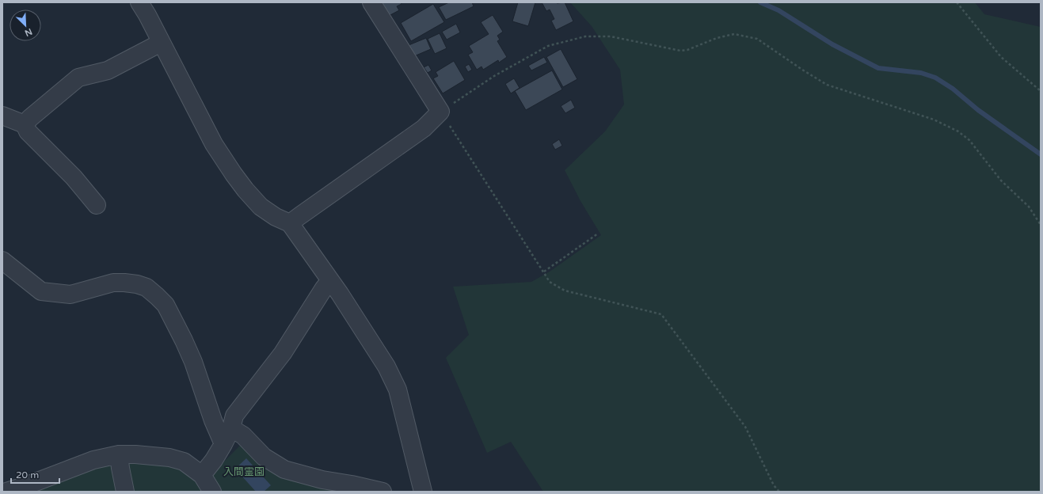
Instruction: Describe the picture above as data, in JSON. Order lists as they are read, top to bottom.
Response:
{
  "parks": ["入間霊園"],
  "scale_bar": "20 m",
  "north": "bottom right"
}
